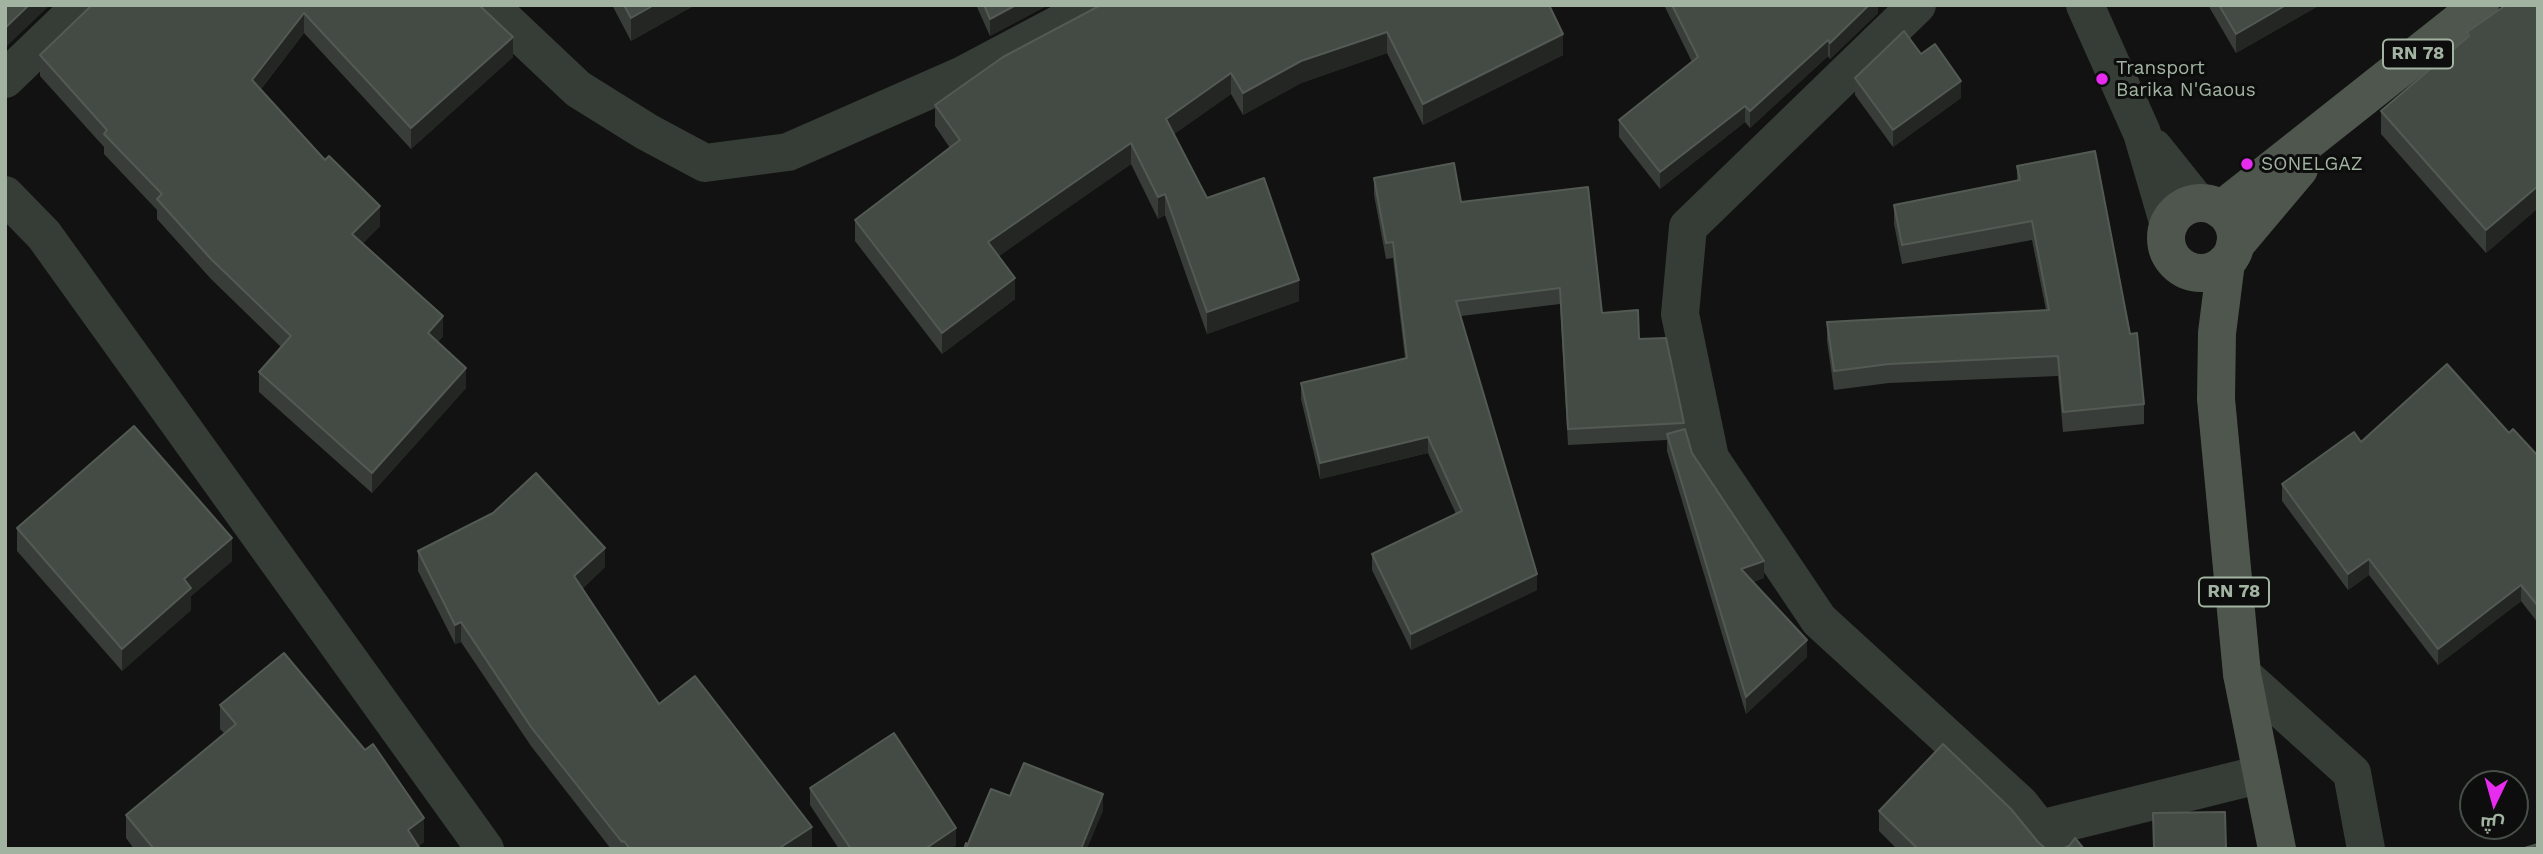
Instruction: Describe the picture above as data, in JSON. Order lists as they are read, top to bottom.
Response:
{
  "streets": {
    "main road": ["RN 78"]
  },
  "places": ["Transport Barika N'Gaous", "SONELGAZ"],
  "north": "bottom"
}
